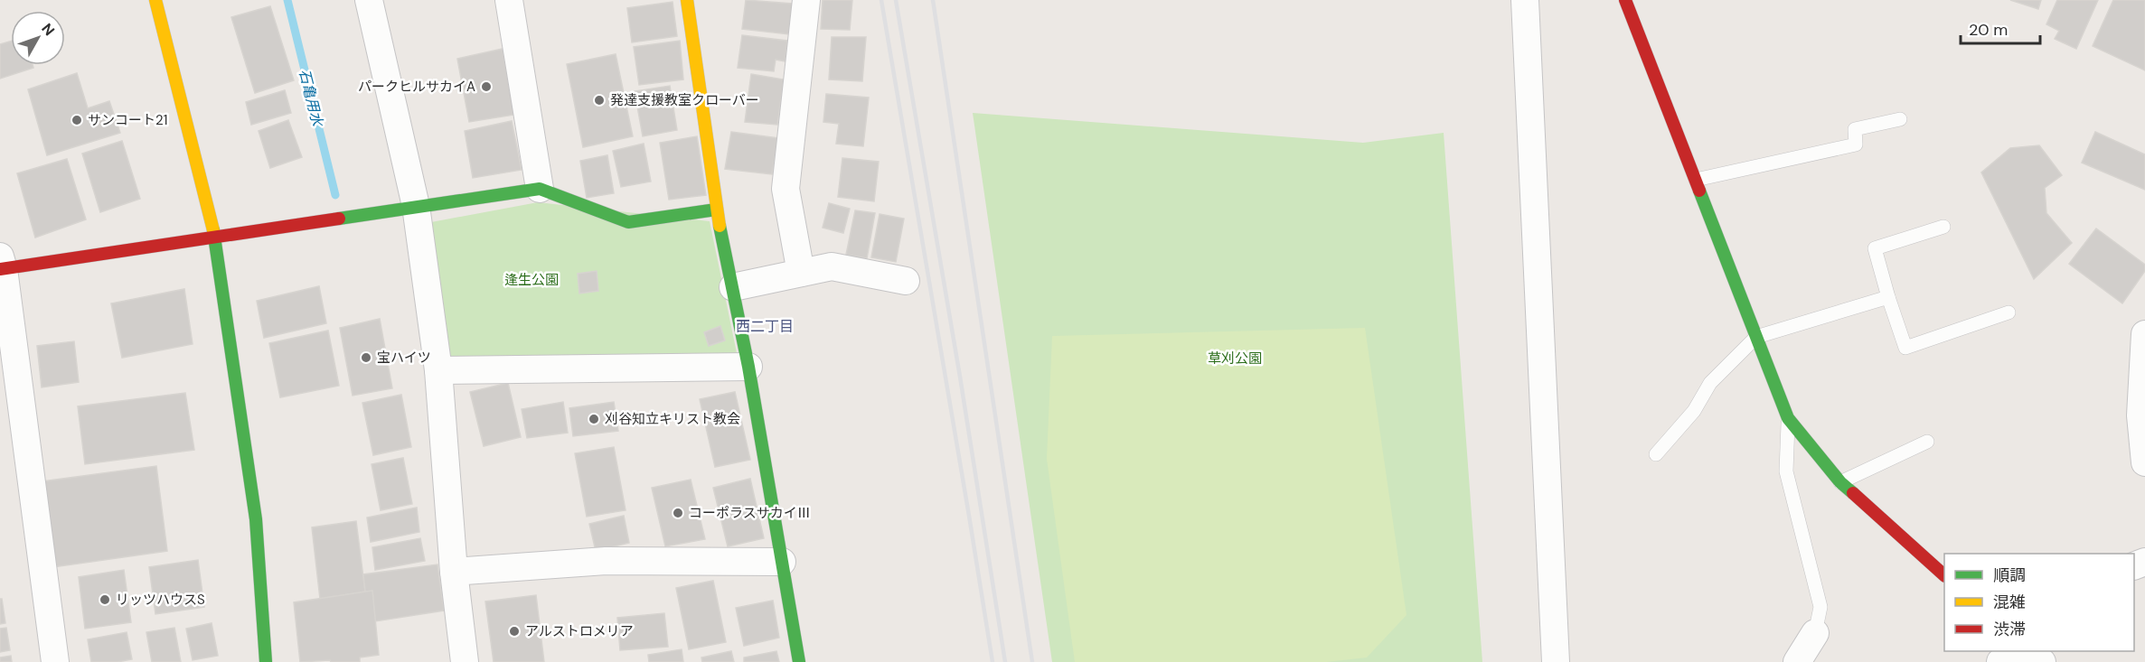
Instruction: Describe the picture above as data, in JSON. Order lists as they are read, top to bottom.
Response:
{
  "districts": ["西二丁目"],
  "water": ["石亀用水"],
  "parks": ["逢生公園", "草刈公園"],
  "places": [
    "パークヒルサカイA",
    "発達支援教室クローバー",
    "サンコート21",
    "宝ハイツ",
    "刈谷知立キリスト教会",
    "コーポラスサカイⅢ",
    "リッツハウスS",
    "アルストロメリア"
  ],
  "legend": ["順調", "混雑", "渋滞"],
  "scale_bar": "20 m",
  "north": "top right"
}
